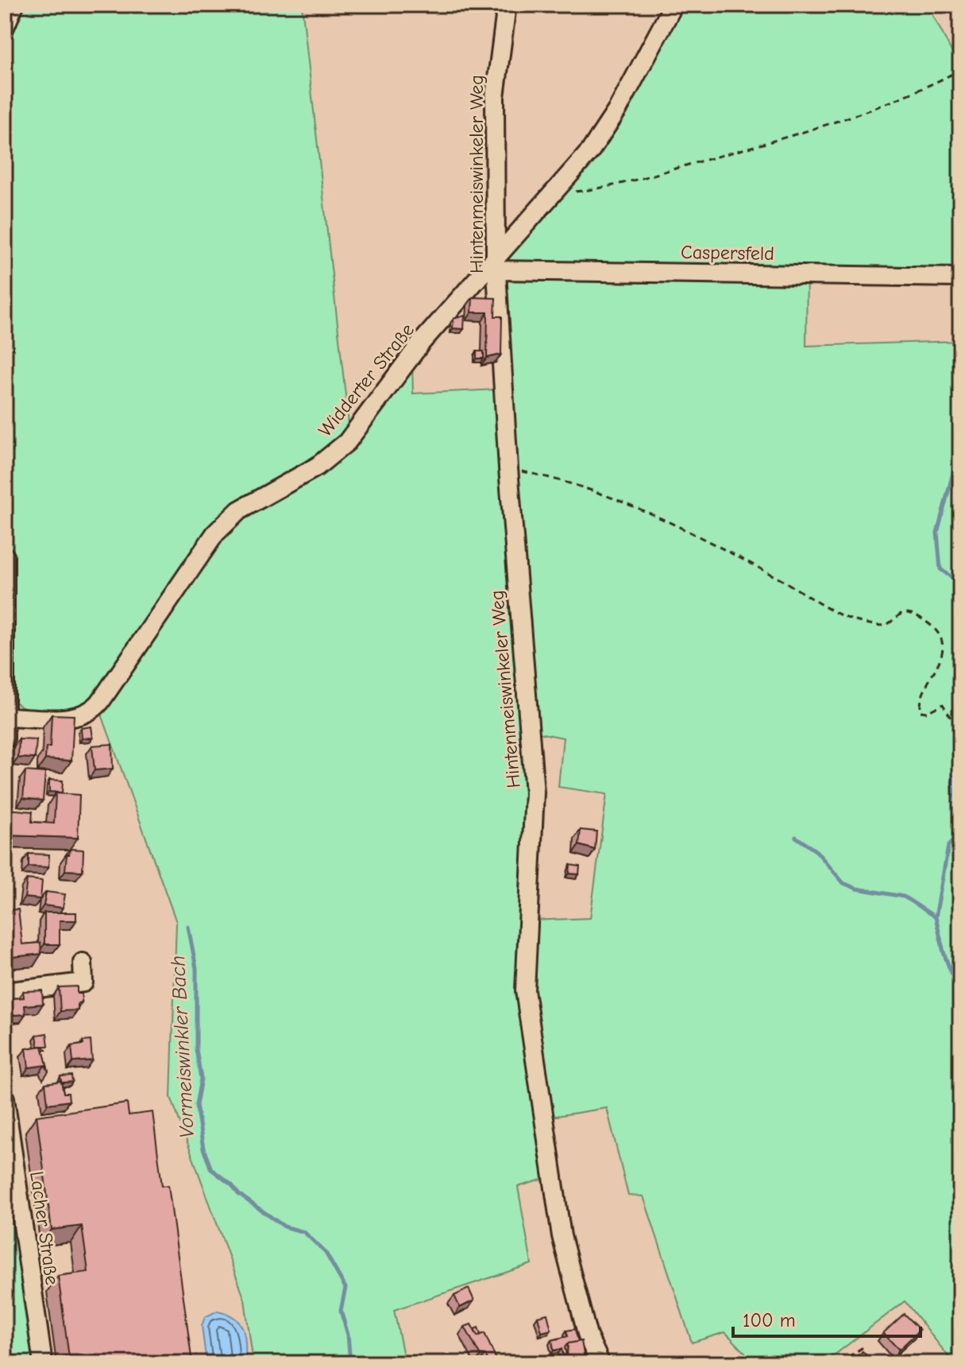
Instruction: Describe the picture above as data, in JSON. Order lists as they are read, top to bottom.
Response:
{
  "streets": {
    "street": [
      "Hintenmeiswinkeler Weg",
      "Caspersfeld",
      "Widderter Straße",
      "Lacher Straße"
    ]
  },
  "crossings": [
    ["Hintenmeiswinkeler Weg", "Caspersfeld"],
    ["Hintenmeiswinkeler Weg", "Widderter Straße"],
    ["Caspersfeld", "Widderter Straße"]
  ],
  "water": ["Vormeiswinkler Bach"],
  "scale_bar": "100 m"
}
